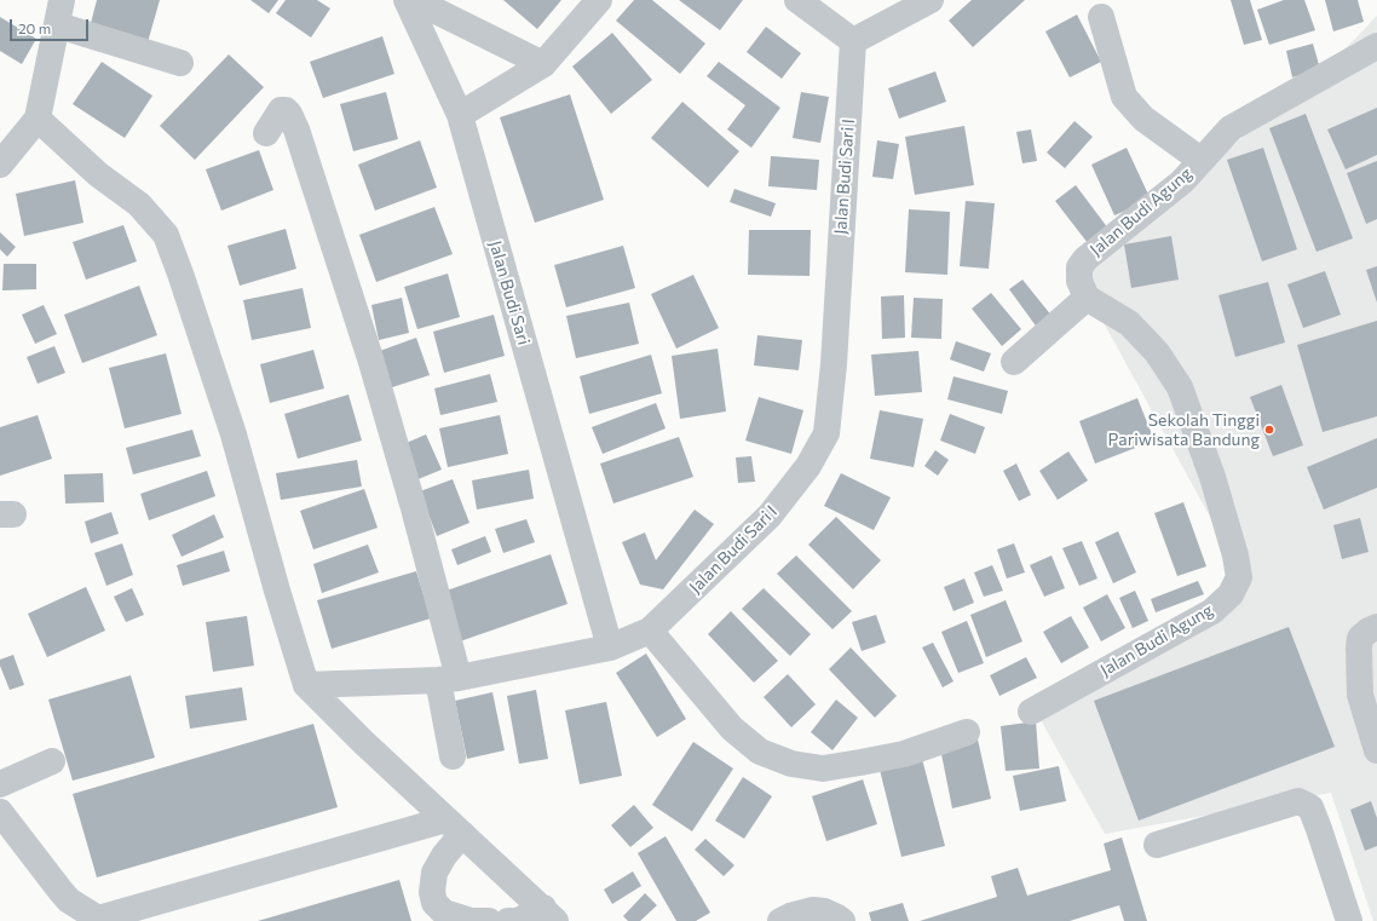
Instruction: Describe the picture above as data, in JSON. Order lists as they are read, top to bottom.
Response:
{
  "streets": {
    "street": ["Jalan Budi Sari I", "Jalan Budi Agung", "Jalan Budi Sari"]
  },
  "crossings": [
    ["Jalan Budi Sari I", "Jalan Budi Sari"]
  ],
  "places": ["Sekolah Tinggi Pariwisata Bandung"],
  "scale_bar": "20 m"
}
